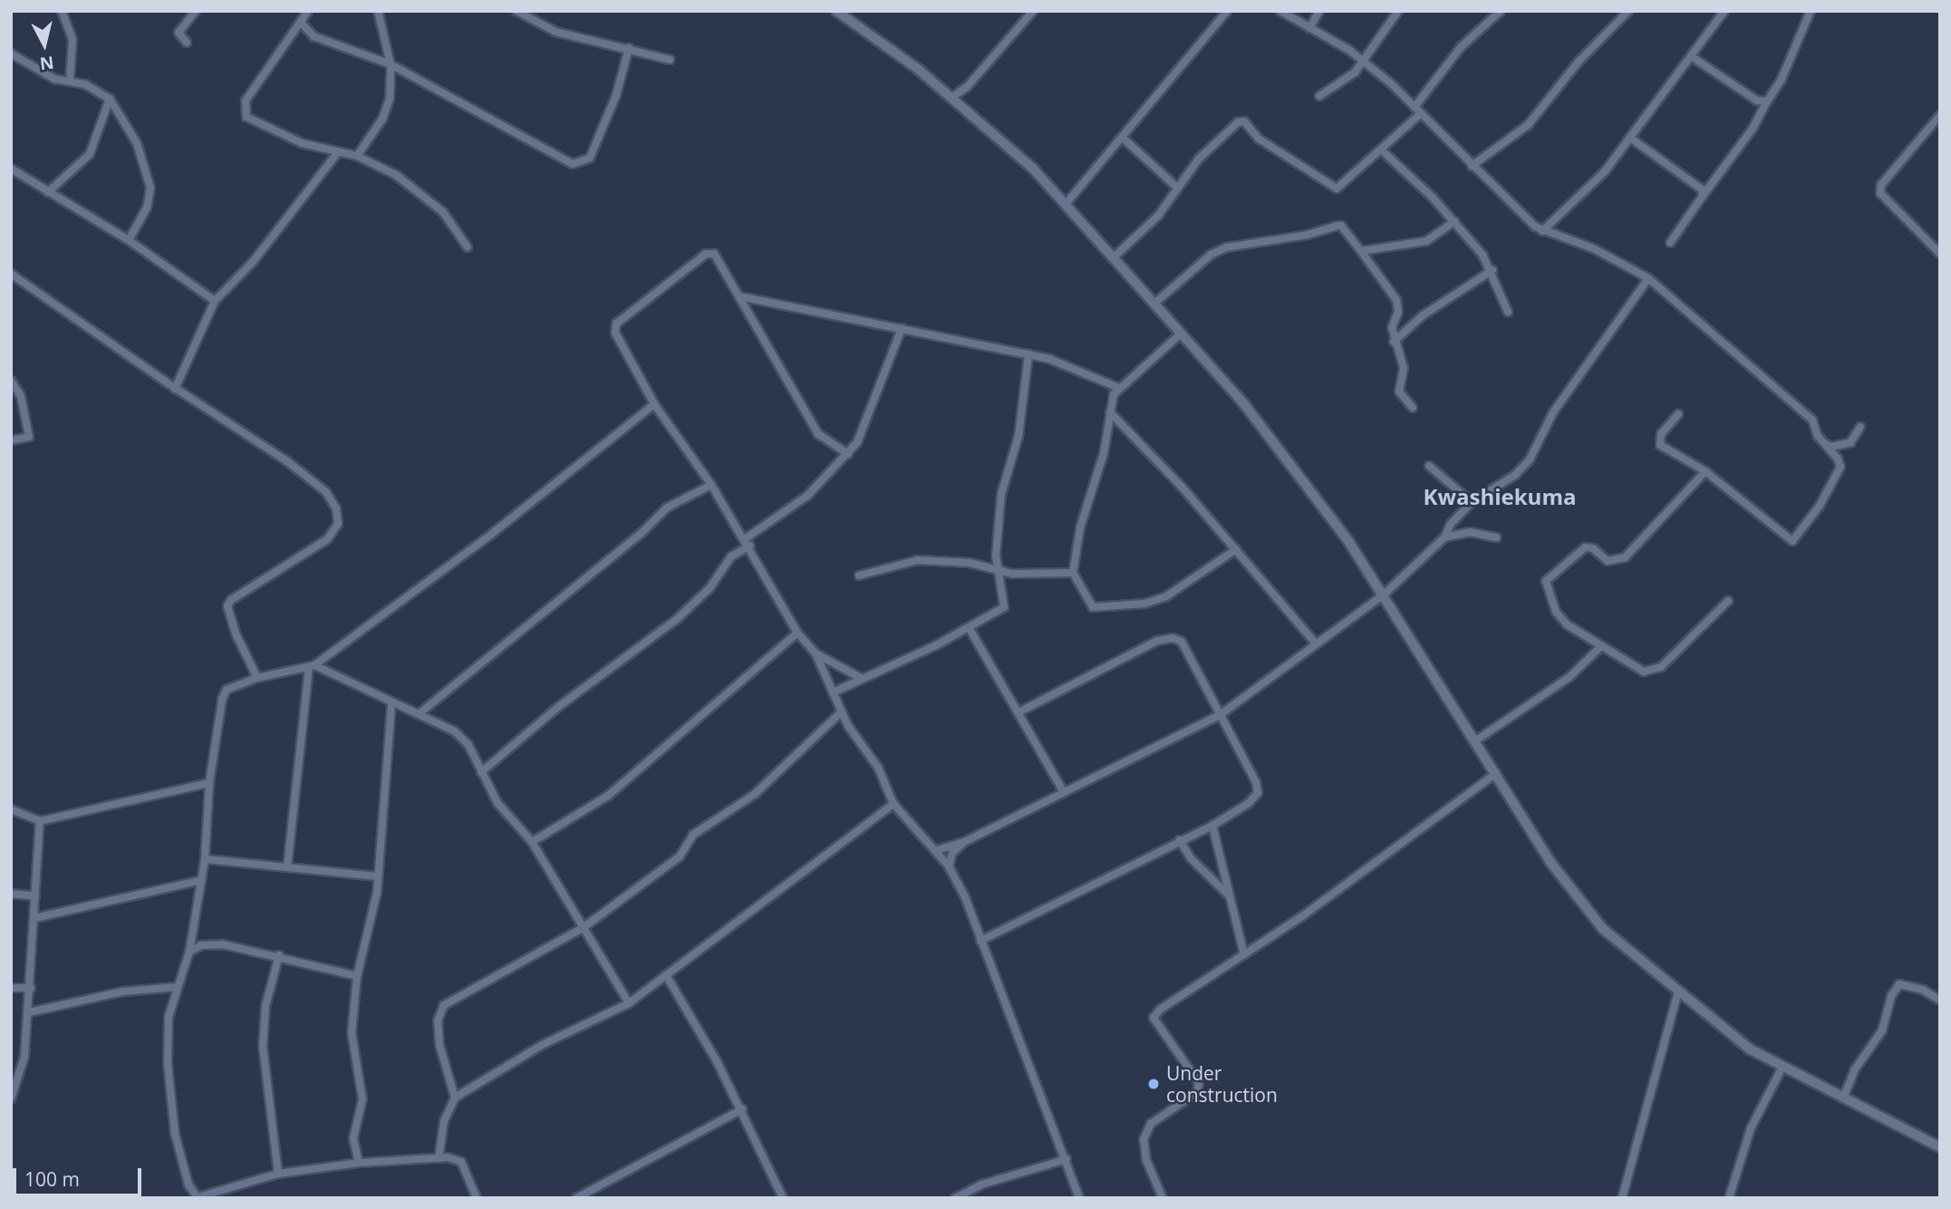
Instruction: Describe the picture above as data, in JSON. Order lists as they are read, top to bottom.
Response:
{
  "districts": ["Kwashiekuma"],
  "places": ["Under construction"],
  "scale_bar": "100 m",
  "north": "bottom"
}
